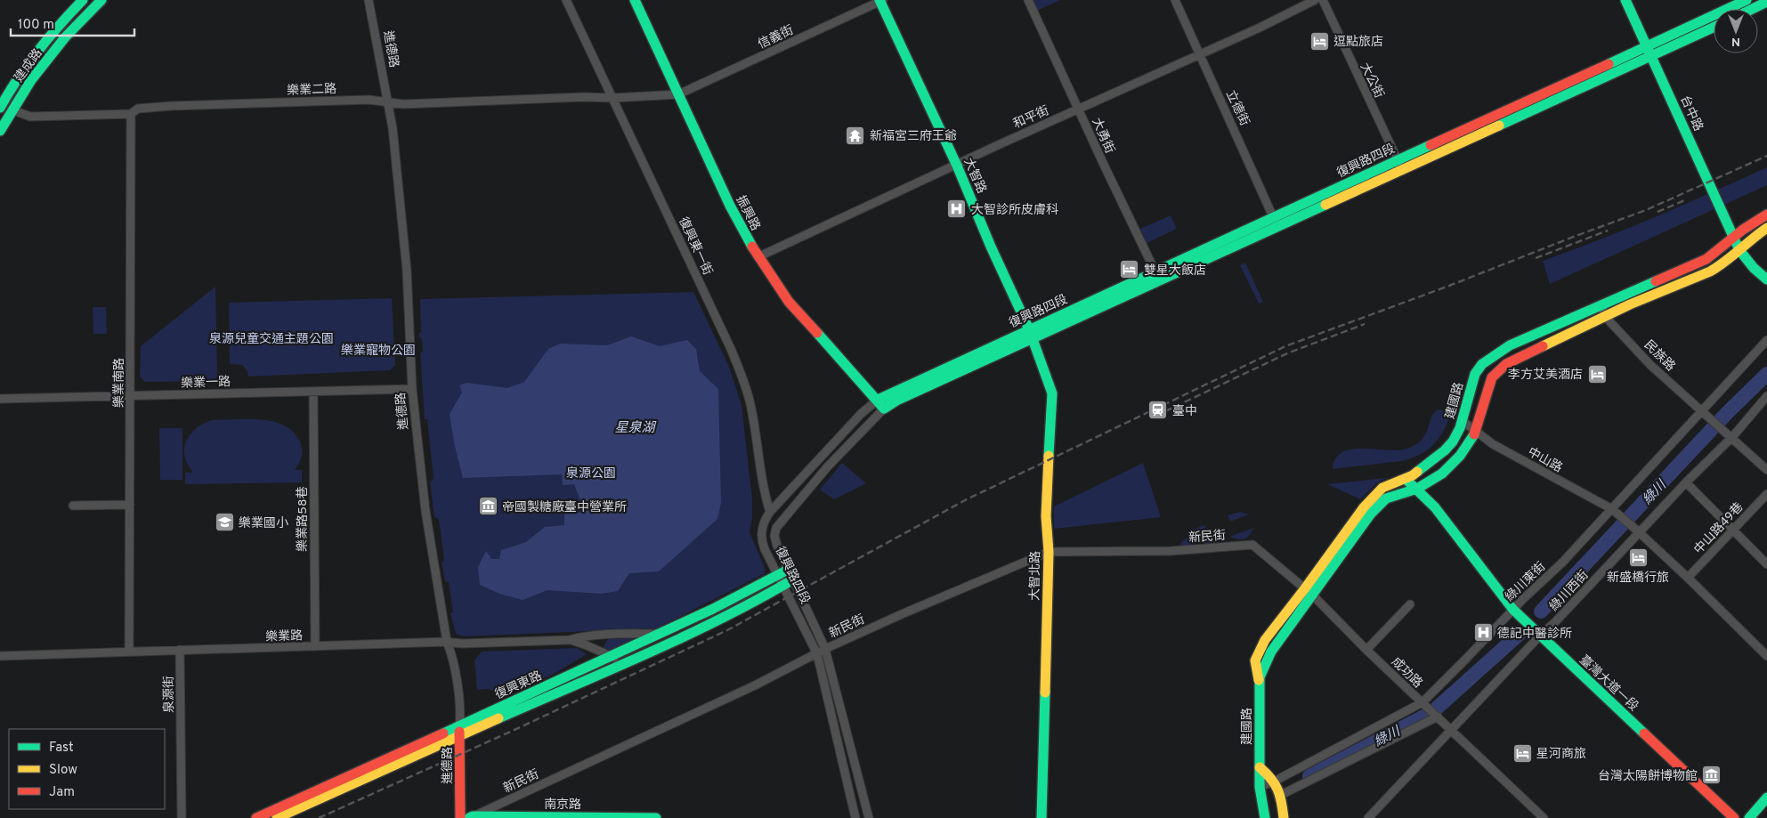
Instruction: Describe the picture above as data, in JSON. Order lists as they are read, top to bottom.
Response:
{
  "streets": {
    "main road": [
      "進德路",
      "建成路",
      "台中路",
      "復興路四段",
      "大智路",
      "振興路",
      "建國路",
      "大智北路",
      "臺灣大道一段",
      "復興東路",
      "南京路"
    ],
    "street": [
      "信義街",
      "大公街",
      "樂業二路",
      "立德街",
      "和平街",
      "大勇街",
      "復興東一街",
      "民族路",
      "樂業一路",
      "樂業南路",
      "中山路",
      "樂業路58巷",
      "中山路49巷",
      "新民街",
      "綠川東街",
      "綠川西街",
      "樂業路",
      "成功路",
      "泉源街"
    ]
  },
  "crossings": [
    ["信義街", "樂業二路"],
    ["信義街", "大智路"],
    ["信義街", "振興路"],
    ["進德路", "樂業二路"],
    ["進德路", "樂業一路"],
    ["進德路", "樂業路"],
    ["進德路", "復興東路"],
    ["建成路", "樂業二路"],
    ["大公街", "復興路四段"],
    ["樂業二路", "振興路"],
    ["樂業二路", "復興東一街"],
    ["樂業二路", "樂業南路"],
    ["立德街", "和平街"],
    ["立德街", "復興路四段"],
    ["台中路", "復興路四段"],
    ["台中路", "建國路"],
    ["和平街", "大勇街"],
    ["和平街", "大智路"],
    ["和平街", "振興路"],
    ["大勇街", "復興路四段"],
    ["復興路四段", "大智路"],
    ["復興路四段", "振興路"],
    ["復興路四段", "復興東一街"],
    ["復興路四段", "新民街"],
    ["復興路四段", "大智北路"],
    ["復興路四段", "復興東路"],
    ["大智路", "大智北路"],
    ["民族路", "建國路"],
    ["民族路", "綠川東街"],
    ["民族路", "綠川西街"],
    ["樂業一路", "樂業南路"],
    ["樂業一路", "樂業路58巷"],
    ["樂業南路", "樂業路"],
    ["建國路", "中山路"],
    ["建國路", "綠川東街"],
    ["建國路", "成功路"],
    ["建國路", "臺灣大道一段"],
    ["中山路", "綠川東街"],
    ["中山路", "綠川西街"],
    ["樂業路58巷", "樂業路"],
    ["新民街", "大智北路"],
    ["新民街", "成功路"],
    ["新民街", "南京路"],
    ["綠川東街", "成功路"],
    ["綠川東街", "臺灣大道一段"],
    ["綠川西街", "成功路"],
    ["綠川西街", "臺灣大道一段"],
    ["樂業路", "復興東路"],
    ["樂業路", "泉源街"]
  ],
  "water": ["星泉湖", "綠川"],
  "parks": ["泉源兒童交通主題公園", "樂業寵物公園", "泉源公園"],
  "places": {
    "hotel": [
      "逗點旅店",
      "雙星大飯店",
      "李方艾美酒店",
      "新盛橋行旅",
      "星河商旅"
    ],
    "temple": ["新福宮三府王爺"],
    "hospital": ["大智診所皮膚科", "德記中醫診所"],
    "station": ["臺中"],
    "museum": ["帝國製糖廠臺中營業所", "台灣太陽餅博物館"],
    "school or university": ["樂業國小"]
  },
  "legend": ["Fast", "Slow", "Jam"],
  "scale_bar": "100 m",
  "north": "bottom"
}
